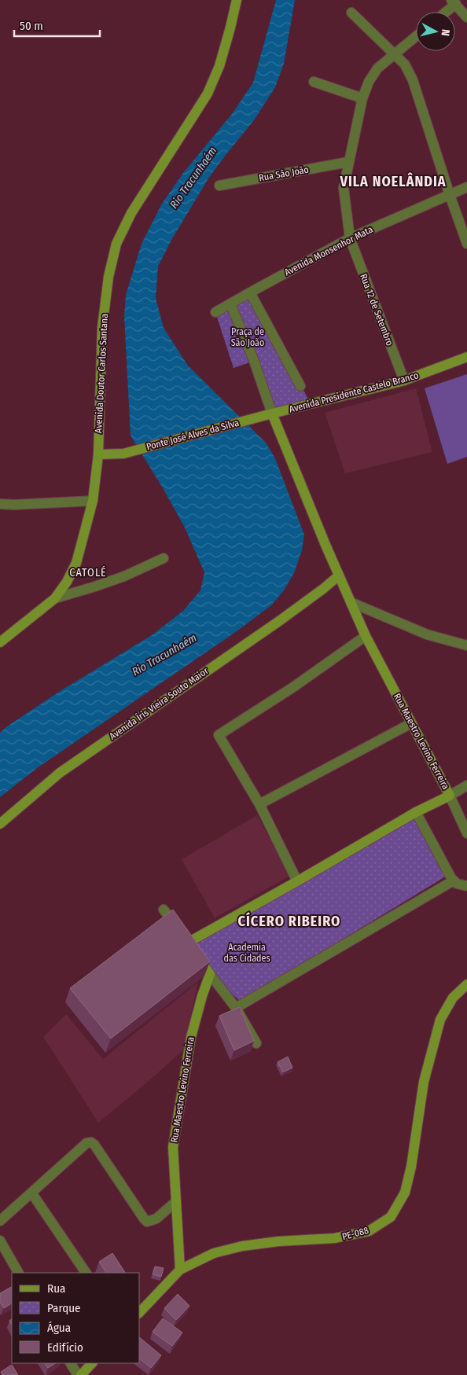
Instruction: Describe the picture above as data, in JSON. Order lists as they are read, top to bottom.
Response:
{
  "streets": {
    "street": [
      "Rua São João",
      "Avenida Monsenhor Mata",
      "Rua 12 de Setembro",
      "Avenida Doutor Carlos Santana",
      "Avenida Presidente Castelo Branco",
      "Ponte José Alves da Silva",
      "Avenida Íris Vieira Souto Maior",
      "Rua Maestro Levino Ferreira",
      "PE-088"
    ]
  },
  "crossings": [
    ["Rua São João", "Rua 12 de Setembro"],
    ["Avenida Monsenhor Mata", "Rua 12 de Setembro"],
    ["Rua 12 de Setembro", "Avenida Presidente Castelo Branco"],
    ["Avenida Doutor Carlos Santana", "Ponte José Alves da Silva"],
    ["Avenida Presidente Castelo Branco", "Ponte José Alves da Silva"],
    ["Avenida Presidente Castelo Branco", "Rua Maestro Levino Ferreira"],
    ["Avenida Íris Vieira Souto Maior", "Rua Maestro Levino Ferreira"],
    ["Rua Maestro Levino Ferreira", "PE-088"]
  ],
  "districts": ["VILA NOELÂNDIA", "CATOLÉ", "CÍCERO RIBEIRO"],
  "water": ["Rio Tracunhaém"],
  "parks": ["Praça de São João", "Academia das Cidades"],
  "legend": [
    "Rua",
    "Parque",
    "Água",
    "Edifício"
  ],
  "scale_bar": "50 m",
  "north": "right"
}
